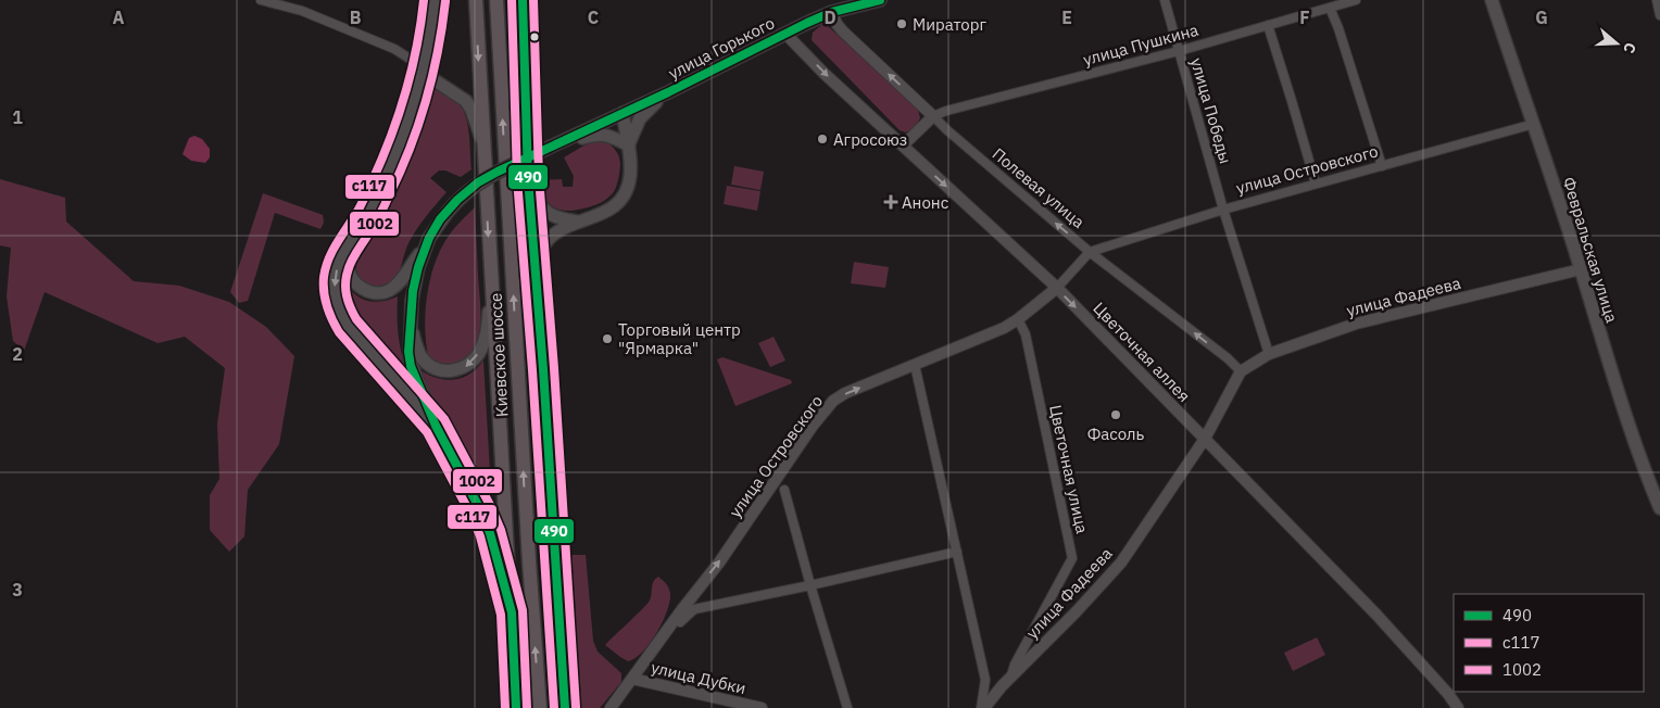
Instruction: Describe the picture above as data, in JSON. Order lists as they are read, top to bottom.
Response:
{
  "streets": {
    "highway": ["Киевское шоссе"],
    "main road": ["улица Горького", "Февральская улица"],
    "street": [
      "улица Пушкина",
      "улица Победы",
      "улица Островского",
      "Полевая улица",
      "улица Фадеева",
      "Цветочная аллея",
      "Цветочная улица",
      "улица Дубки"
    ]
  },
  "crossings": [
    ["улица Пушкина", "улица Победы"],
    ["улица Пушкина", "Полевая улица"],
    ["улица Горького", "Полевая улица"],
    ["улица Горького", "Цветочная аллея"],
    ["улица Победы", "улица Островского"],
    ["улица Победы", "улица Фадеева"],
    ["улица Островского", "Полевая улица"],
    ["улица Островского", "Февральская улица"],
    ["улица Островского", "Цветочная аллея"],
    ["улица Островского", "Цветочная улица"],
    ["улица Островского", "улица Дубки"],
    ["Полевая улица", "улица Фадеева"],
    ["Февральская улица", "улица Фадеева"],
    ["улица Фадеева", "Цветочная аллея"],
    ["улица Фадеева", "Цветочная улица"]
  ],
  "one_way": ["улица Островского", "Полевая улица", "Цветочная аллея"],
  "places": {
    "other": [
      "Мираторг",
      "Агросоюз",
      "Торговый центр \"Ярмарка\"",
      "Фасоль"
    ],
    "health": ["Анонс"]
  },
  "lines": ["transit line 490", "transit line с117", "transit line 1002"],
  "legend": ["490", "с117", "1002"],
  "north": "right",
  "grid": {
    "columns": [
      "A",
      "B",
      "C",
      "D",
      "E",
      "F",
      "G"
    ],
    "rows": ["1", "2", "3"]
  }
}
